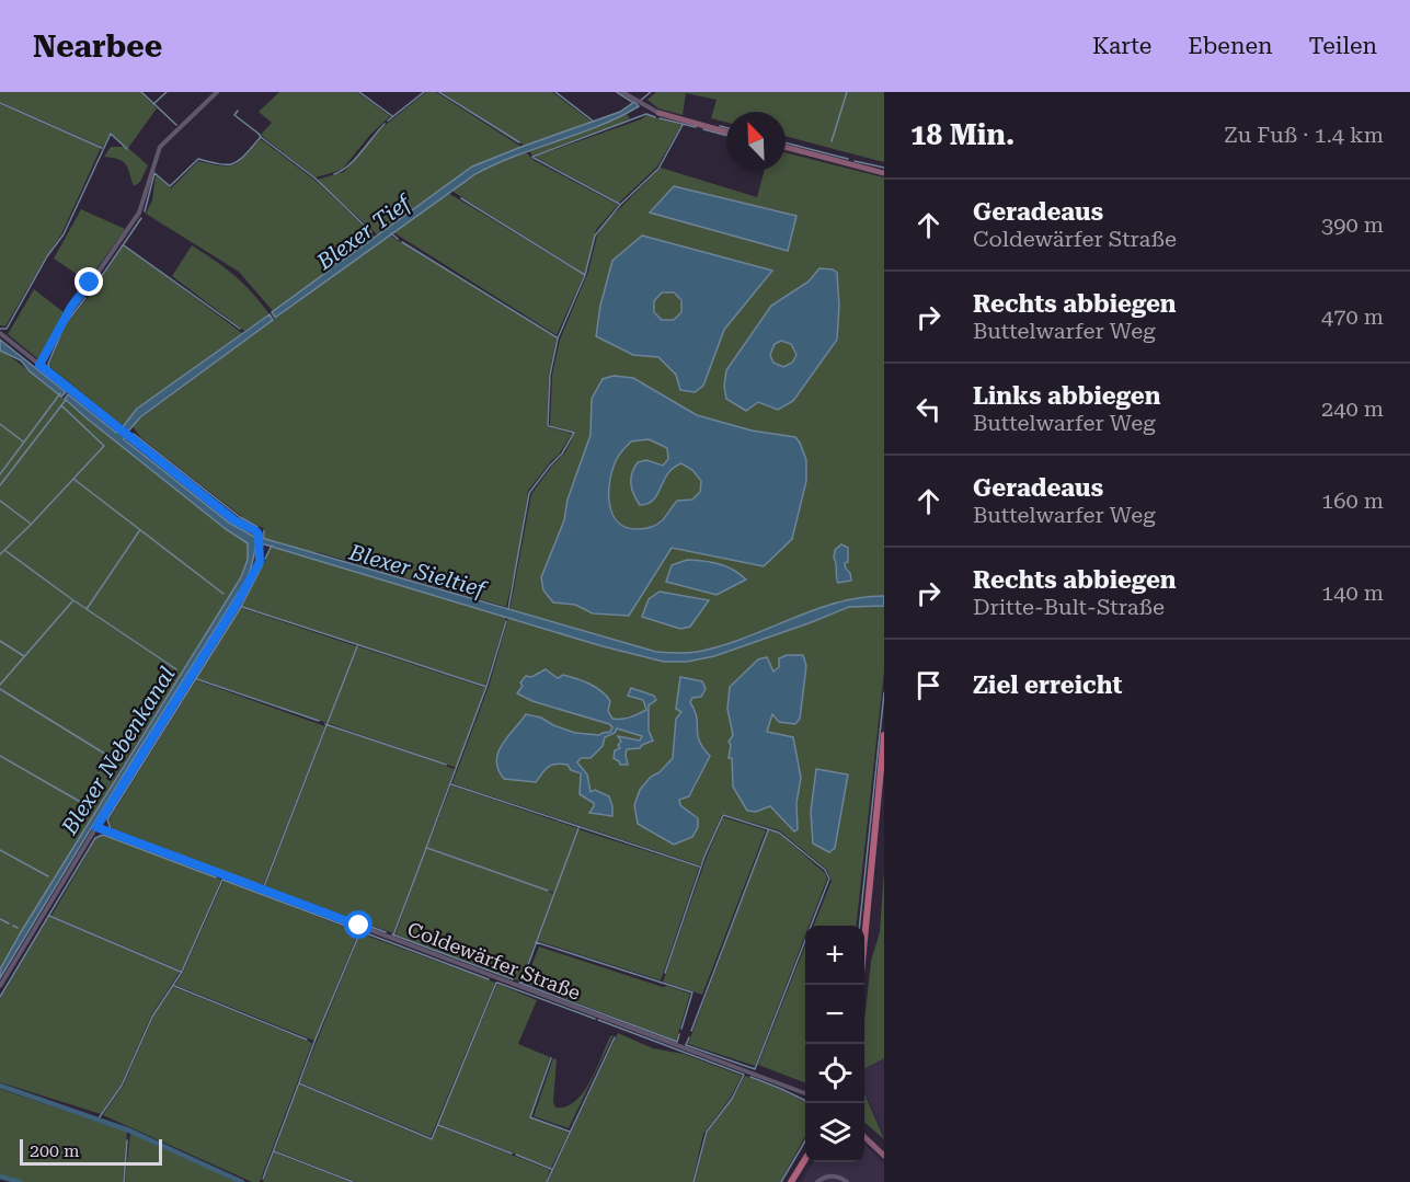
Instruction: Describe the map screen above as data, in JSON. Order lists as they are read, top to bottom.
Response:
{
  "streets": {
    "street": ["Coldewärfer Straße"]
  },
  "water": ["Blexer Tief", "Blexer Sieltief", "Blexer Nebenkanal"],
  "scale_bar": "200 m",
  "north": "top left",
  "page": {
    "header": "Nearbee",
    "nav": ["Karte", "Ebenen", "Teilen"],
    "heading": ["18 Min.", "Zu Fuß · 1.4 km"],
    "list": [
      ["Geradeaus", "Coldewärfer Straße", "390 m"],
      ["Rechts abbiegen", "Buttelwarfer Weg", "470 m"],
      ["Links abbiegen", "Buttelwarfer Weg", "240 m"],
      ["Geradeaus", "Buttelwarfer Weg", "160 m"],
      ["Rechts abbiegen", "Dritte-Bult-Straße", "140 m"],
      "Ziel erreicht"
    ],
    "map_buttons": ["+", "−"],
    "scale": "200 m"
  }
}
